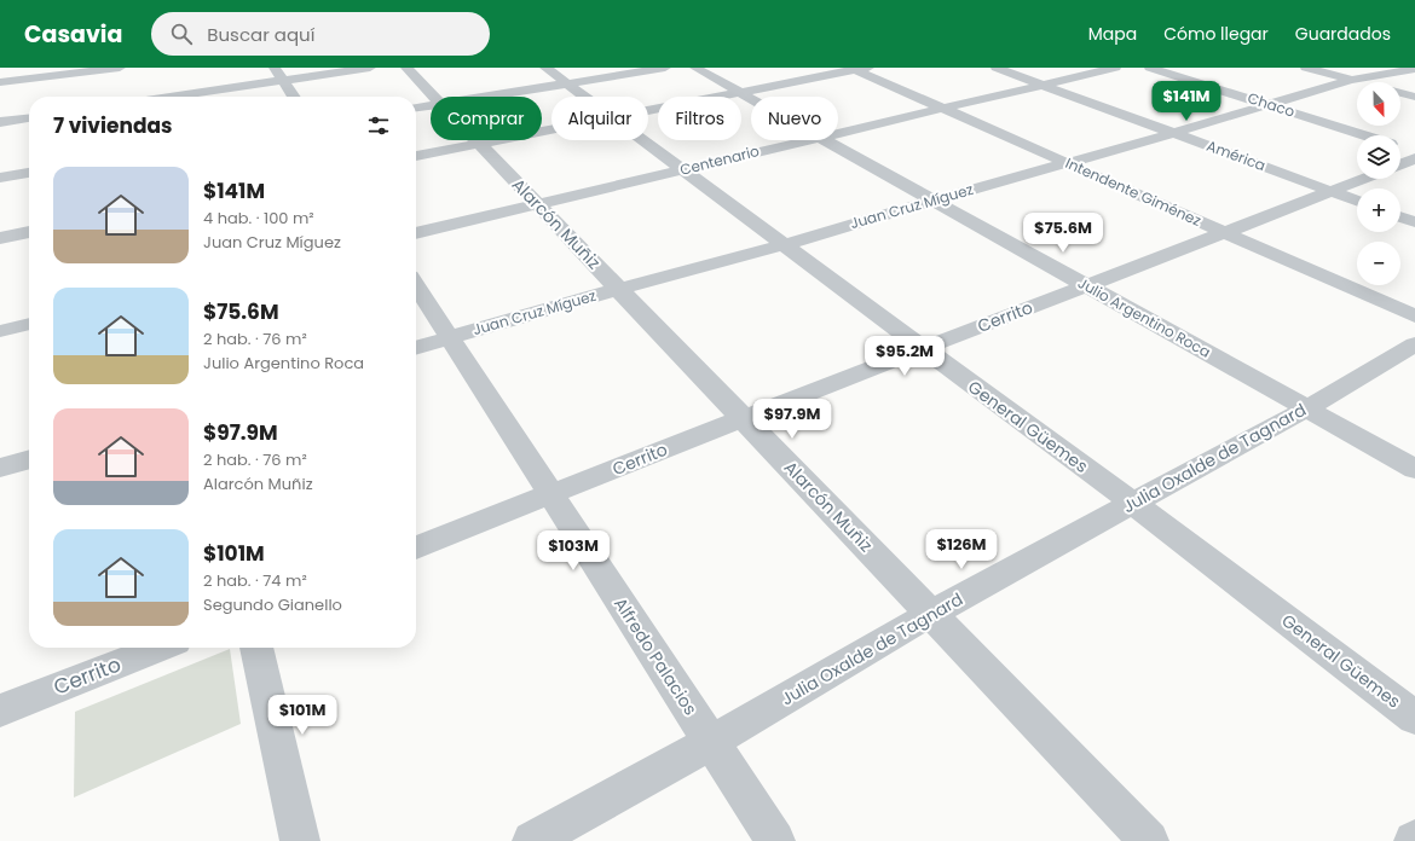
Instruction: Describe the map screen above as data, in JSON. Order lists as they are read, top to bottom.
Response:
{
  "streets": {
    "street": [
      "Chaco",
      "América",
      "Centenario",
      "Intendente Giménez",
      "Juan Cruz Míguez",
      "Alarcón Muñiz",
      "Cerrito",
      "Julio Argentino Roca",
      "General Güemes",
      "Julia Oxalde de Tagnard",
      "Alfredo Palacios"
    ]
  },
  "crossings": [
    ["Chaco", "Juan Cruz Míguez"],
    ["América", "Centenario"],
    ["América", "Juan Cruz Míguez"],
    ["América", "Cerrito"],
    ["Centenario", "Intendente Giménez"],
    ["Centenario", "Alarcón Muñiz"],
    ["Centenario", "General Güemes"],
    ["Intendente Giménez", "Juan Cruz Míguez"],
    ["Intendente Giménez", "Cerrito"],
    ["Juan Cruz Míguez", "Alarcón Muñiz"],
    ["Juan Cruz Míguez", "Julio Argentino Roca"],
    ["Juan Cruz Míguez", "General Güemes"],
    ["Juan Cruz Míguez", "Alfredo Palacios"],
    ["Alarcón Muñiz", "Cerrito"],
    ["Alarcón Muñiz", "Julia Oxalde de Tagnard"],
    ["Cerrito", "Julio Argentino Roca"],
    ["Cerrito", "General Güemes"],
    ["Cerrito", "Alfredo Palacios"],
    ["Julio Argentino Roca", "Julia Oxalde de Tagnard"],
    ["General Güemes", "Julia Oxalde de Tagnard"],
    ["Julia Oxalde de Tagnard", "Alfredo Palacios"]
  ],
  "north": "bottom",
  "page": {
    "header": "Casavia",
    "search": "Buscar aquí",
    "nav": ["Mapa", "Cómo llegar", "Guardados"],
    "price": [
      "$141M",
      "$75.6M",
      "$95.2M",
      "$97.9M",
      "$126M",
      "$103M",
      "$101M"
    ],
    "map_buttons": ["+", "−"],
    "chip": [
      "Comprar",
      "Alquilar",
      "Filtros",
      "Nuevo"
    ],
    "heading": "7 viviendas",
    "list": [
      {
        "name": "$141M",
        "note": "4 hab. · 100 m² · Juan Cruz Míguez"
      },
      {
        "name": "$75.6M",
        "note": "2 hab. · 76 m² · Julio Argentino Roca"
      },
      {
        "name": "$97.9M",
        "note": "2 hab. · 76 m² · Alarcón Muñiz"
      },
      {
        "name": "$101M",
        "note": "2 hab. · 74 m² · Segundo Gianello"
      }
    ]
  }
}
